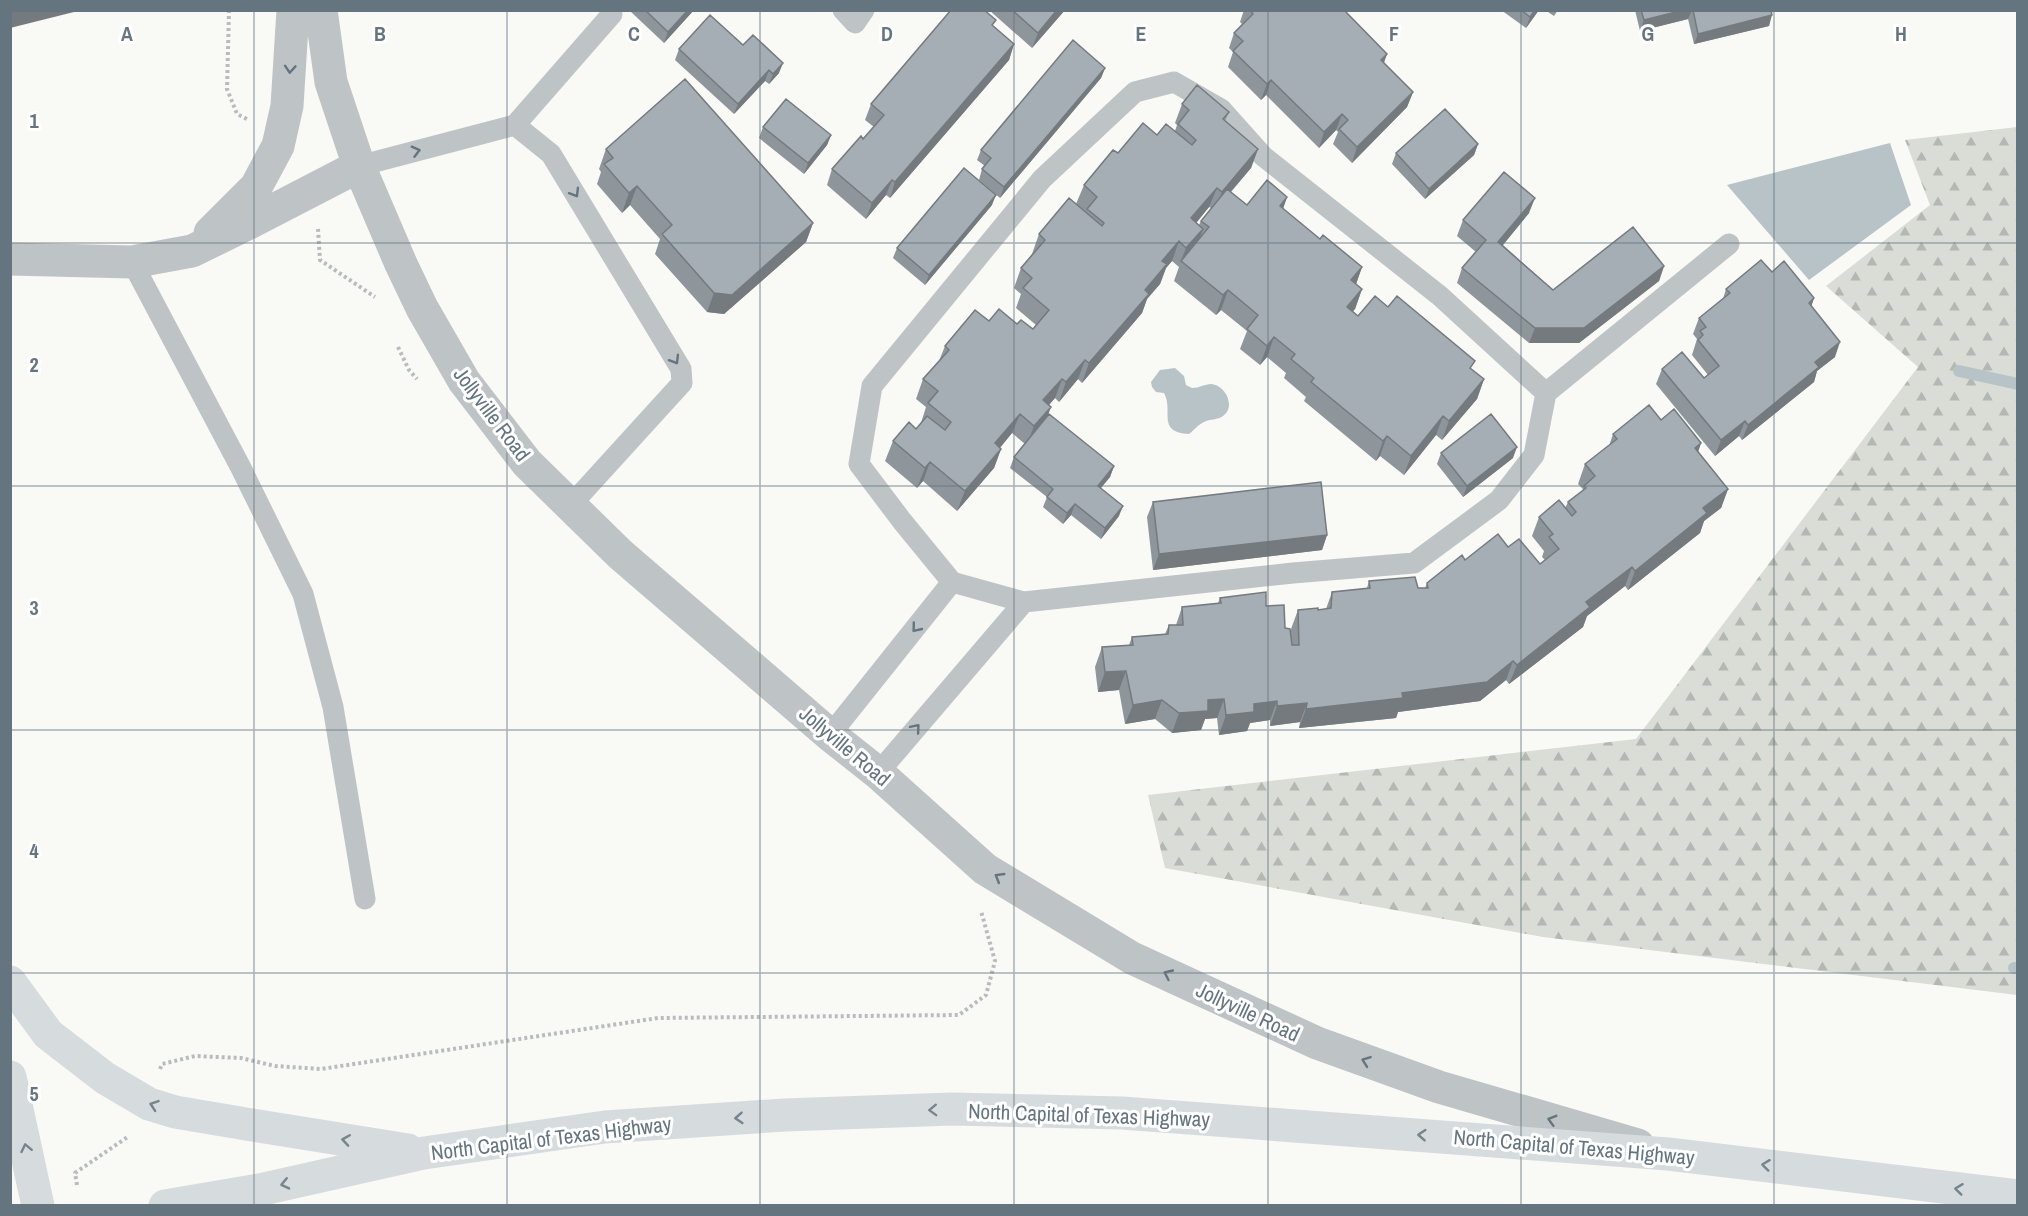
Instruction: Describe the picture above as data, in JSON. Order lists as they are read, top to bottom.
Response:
{
  "streets": {
    "main road": ["North Capital of Texas Highway"],
    "street": ["Jollyville Road"]
  },
  "crossings": [
    ["Jollyville Road", "North Capital of Texas Highway"]
  ],
  "one_way": ["Jollyville Road", "North Capital of Texas Highway"],
  "grid": {
    "columns": [
      "A",
      "B",
      "C",
      "D",
      "E",
      "F",
      "G",
      "H"
    ],
    "rows": [
      "1",
      "2",
      "3",
      "4",
      "5"
    ]
  }
}
